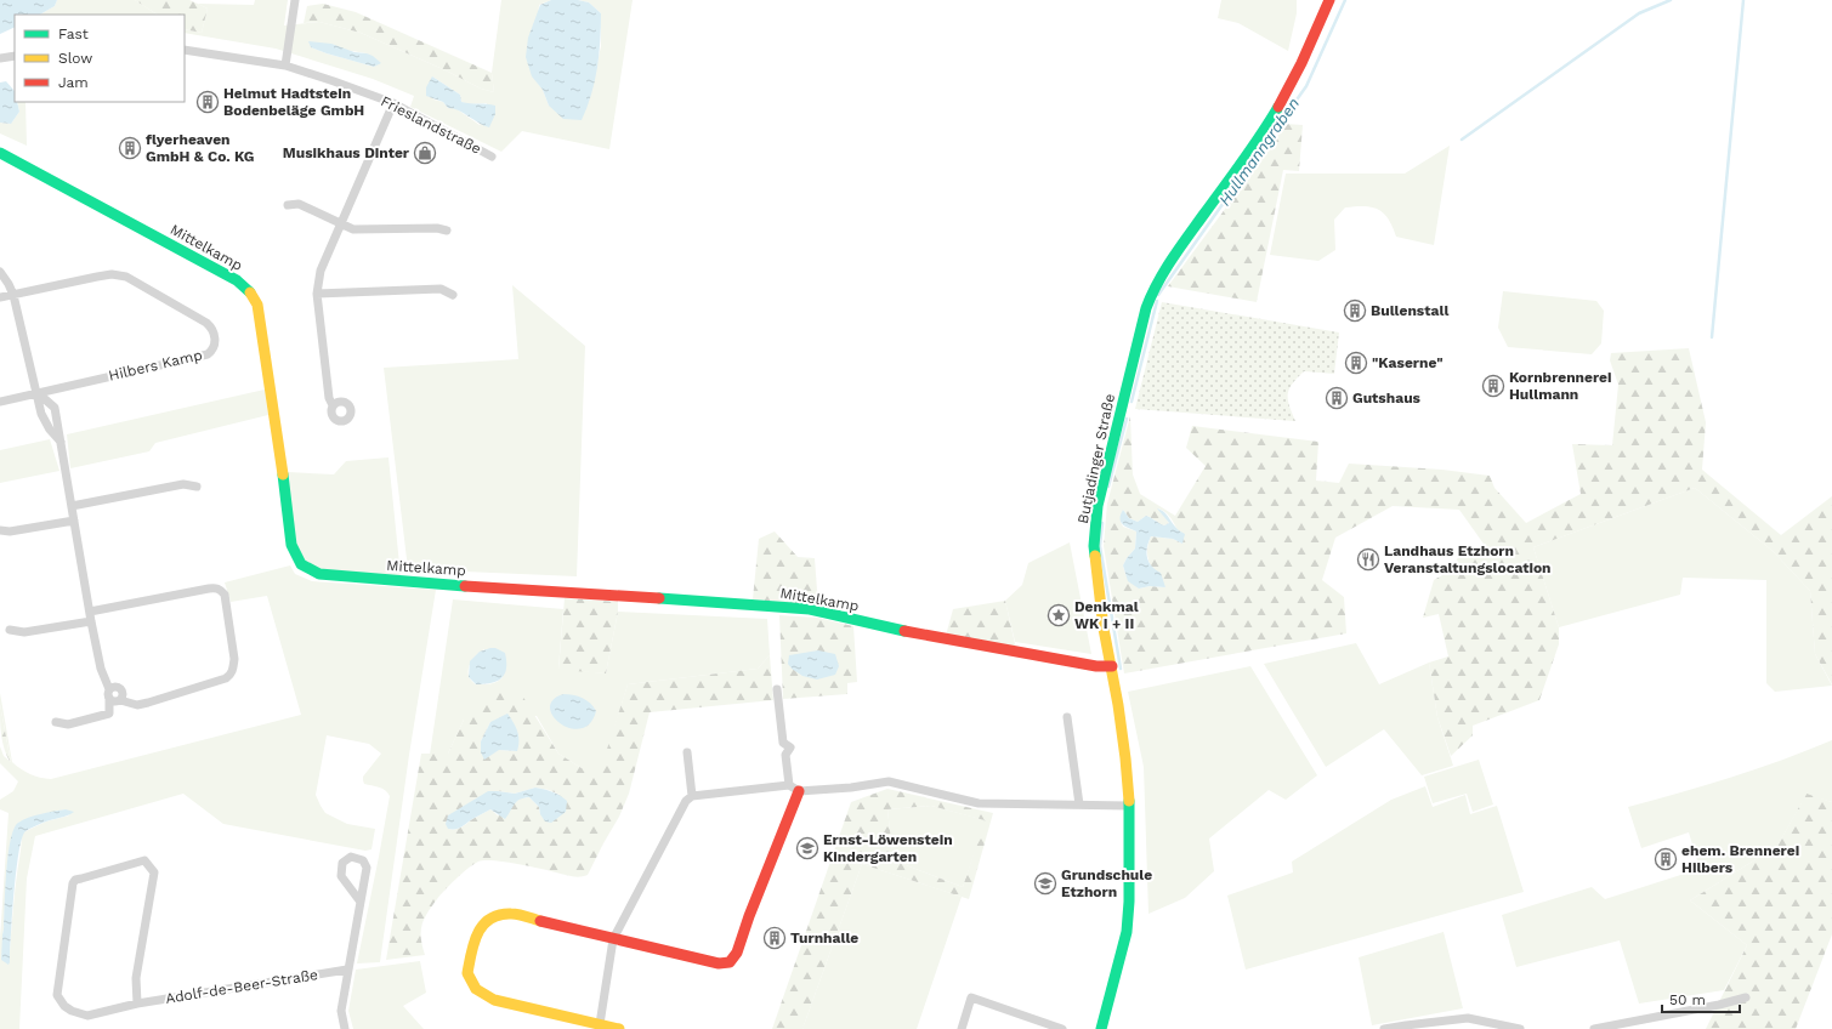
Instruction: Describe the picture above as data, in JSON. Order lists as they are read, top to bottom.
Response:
{
  "streets": {
    "street": [
      "Frieslandstraße",
      "Mittelkamp",
      "Hilbers Kamp",
      "Butjadinger Straße",
      "Adolf-de-Beer-Straße"
    ]
  },
  "crossings": [
    ["Mittelkamp", "Butjadinger Straße"]
  ],
  "water": ["Hullmanngraben"],
  "places": {
    "building": [
      "Helmut Hadtstein Bodenbeläge GmbH",
      "flyerheaven GmbH & Co. KG",
      "Bullenstall",
      "\"Kaserne\"",
      "Kornbrennerei Hullmann",
      "Gutshaus",
      "ehem. Brennerei Hilbers",
      "Turnhalle"
    ],
    "shop": ["Musikhaus Dinter"],
    "restaurant": ["Landhaus Etzhorn Veranstaltungslocation"],
    "place": ["Denkmal WK I + II"],
    "school or university": ["Ernst-Löwenstein Kindergarten", "Grundschule Etzhorn"]
  },
  "legend": ["Fast", "Slow", "Jam"],
  "scale_bar": "50 m"
}
